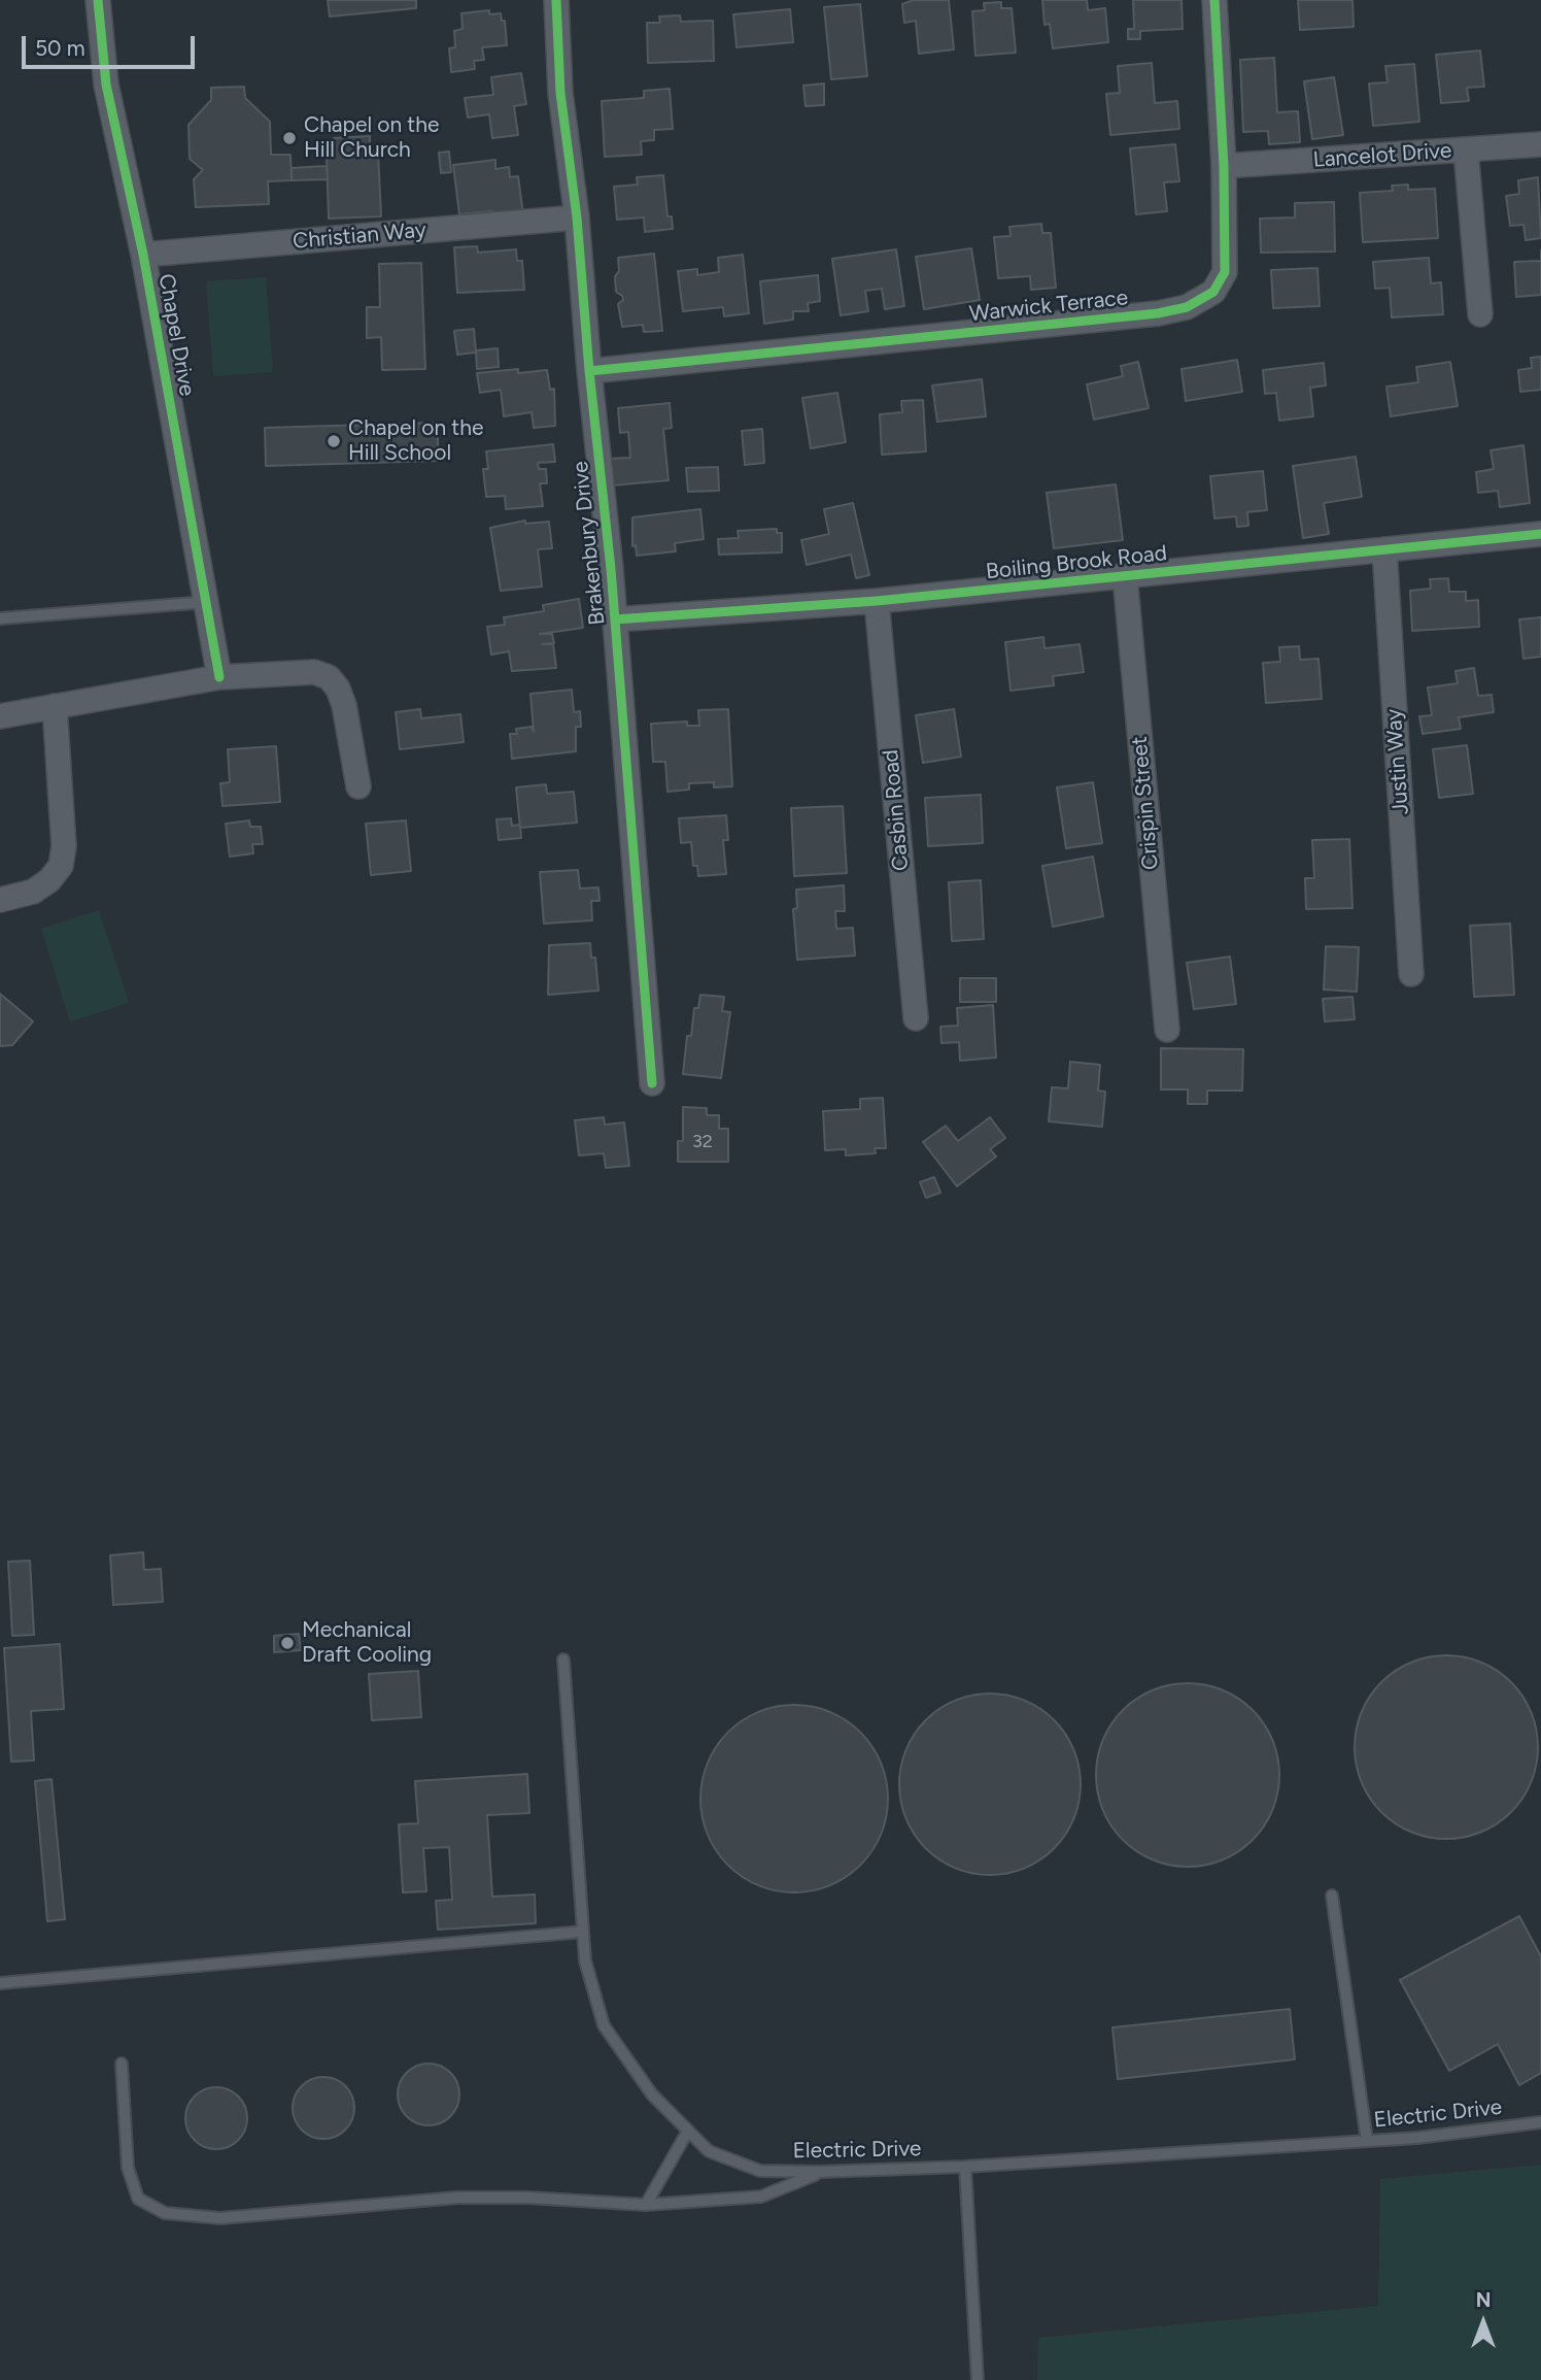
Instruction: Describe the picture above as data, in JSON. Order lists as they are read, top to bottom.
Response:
{
  "streets": {
    "street": [
      "Lancelot Drive",
      "Christian Way",
      "Warwick Terrace",
      "Chapel Drive",
      "Brakenbury Drive",
      "Boiling Brook Road",
      "Justin Way",
      "Crispin Street",
      "Casbin Road"
    ],
    "lane": ["Electric Drive"]
  },
  "crossings": [
    ["Lancelot Drive", "Warwick Terrace"],
    ["Christian Way", "Chapel Drive"],
    ["Christian Way", "Brakenbury Drive"],
    ["Warwick Terrace", "Brakenbury Drive"],
    ["Brakenbury Drive", "Boiling Brook Road"],
    ["Boiling Brook Road", "Justin Way"],
    ["Boiling Brook Road", "Crispin Street"],
    ["Boiling Brook Road", "Casbin Road"]
  ],
  "places": ["Chapel on the Hill Church", "Chapel on the Hill School", "Mechanical Draft Cooling"],
  "house_numbers": ["32"],
  "scale_bar": "50 m",
  "north": "top"
}
